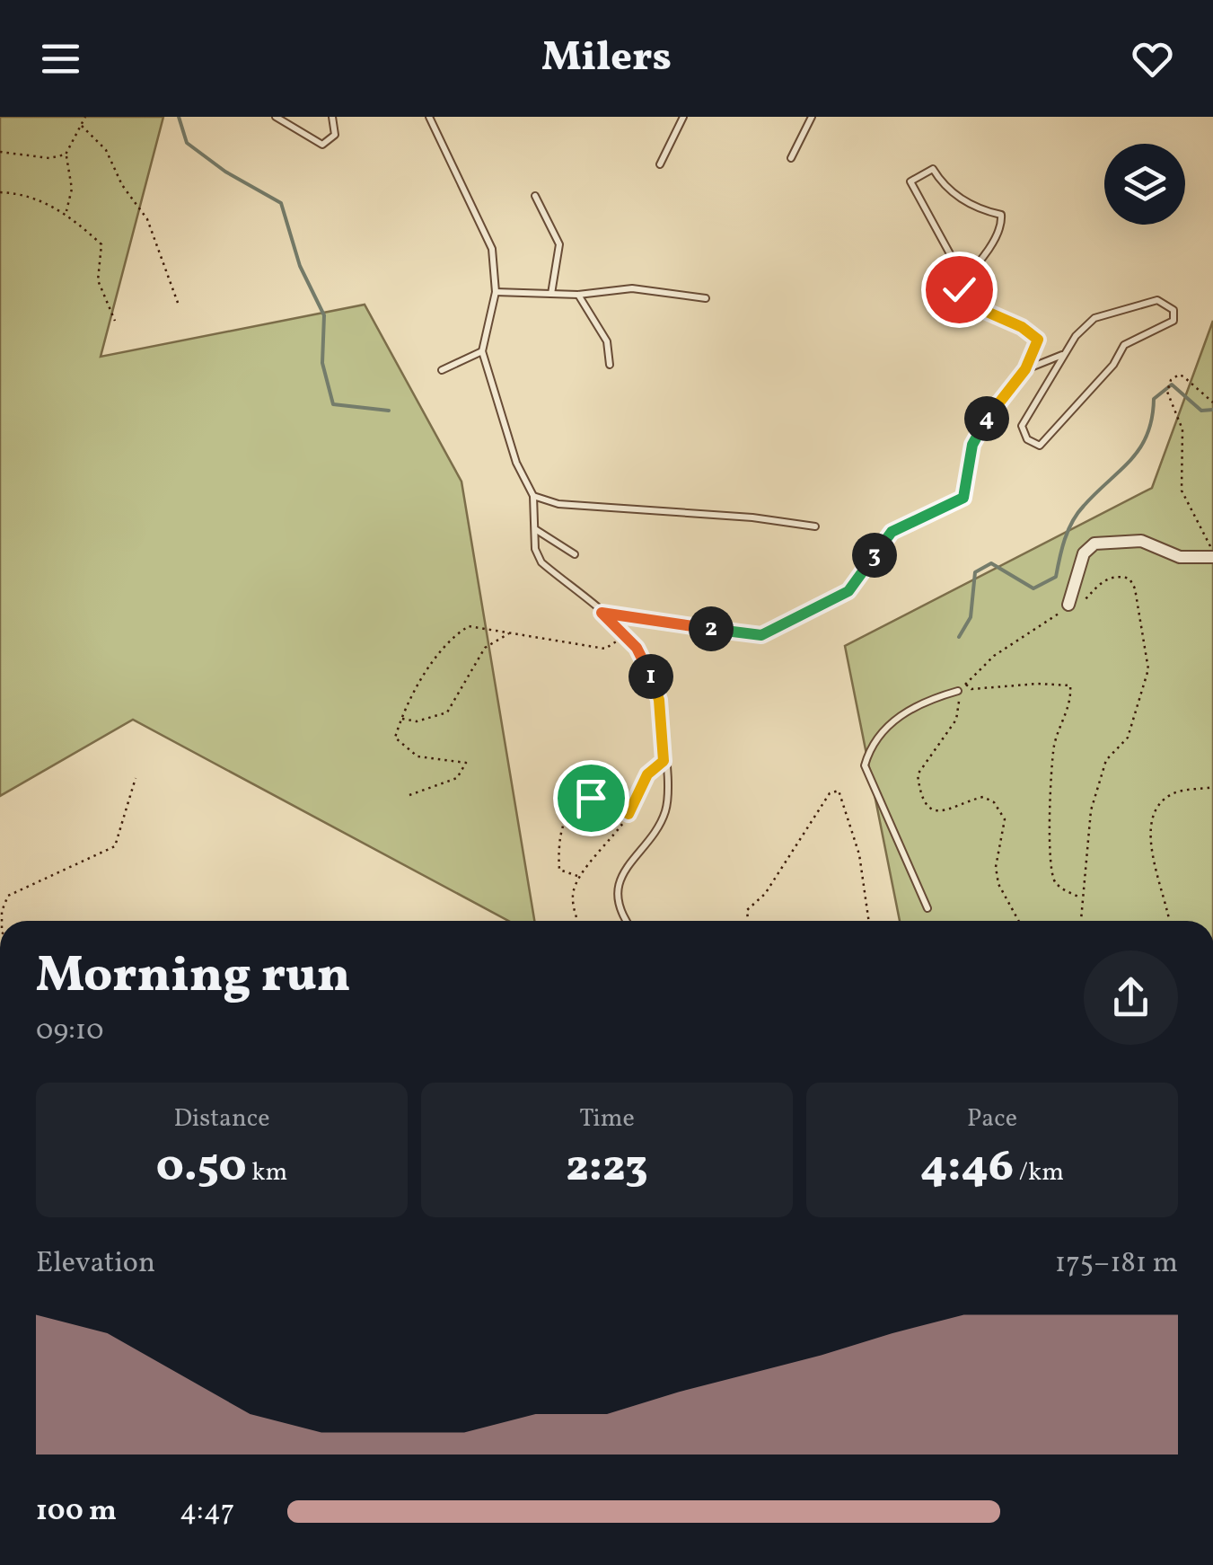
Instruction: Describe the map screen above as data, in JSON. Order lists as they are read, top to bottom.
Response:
{
  "page": {
    "header": "Milers",
    "pins": [
      "4",
      "3",
      "2",
      "1"
    ],
    "heading": ["Morning run", "09:10"],
    "stats": [
      ["Distance", "0.50 km"],
      ["Time", "2:23"],
      ["Pace", "4:46 /km"]
    ],
    "chart": ["Elevation", "175–181 m"],
    "list": [
      {
        "name": "100 m",
        "note": "4:47"
      }
    ]
  }
}
